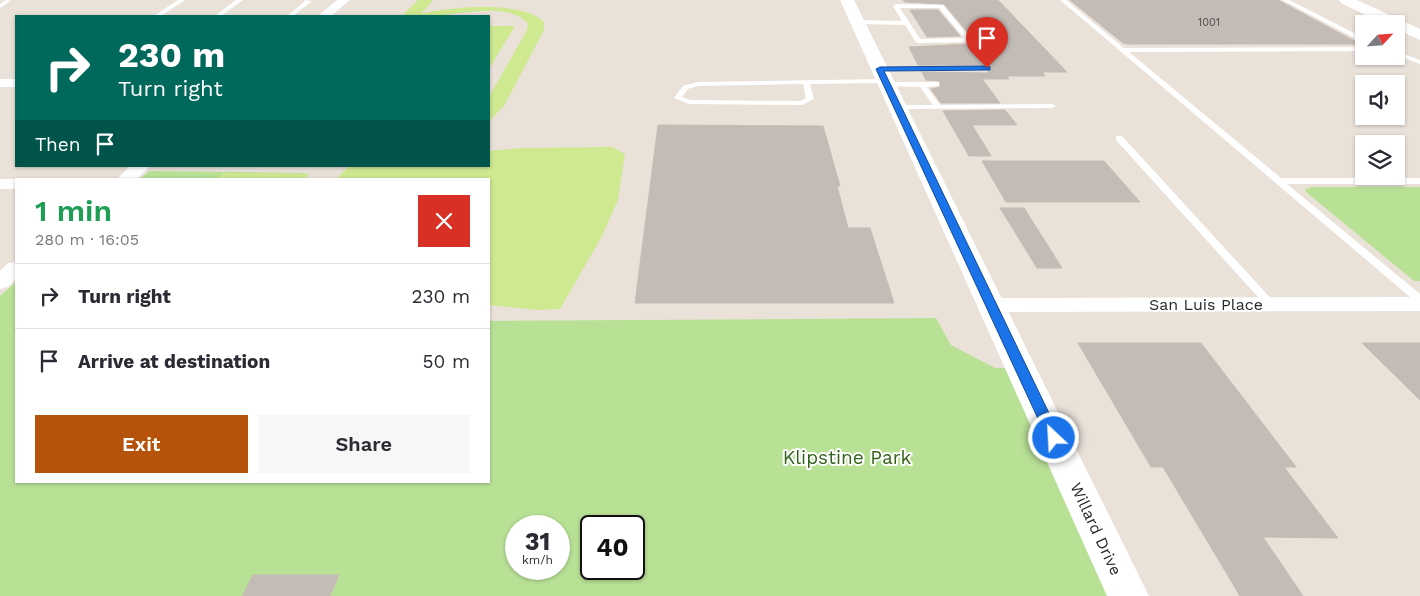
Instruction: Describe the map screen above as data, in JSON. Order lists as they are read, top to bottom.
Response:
{
  "streets": {
    "street": ["San Luis Place", "Willard Drive"]
  },
  "crossings": [
    ["San Luis Place", "Willard Drive"]
  ],
  "parks": ["Klipstine Park"],
  "house_numbers": ["1001"],
  "north": "top right",
  "page": {
    "turn": ["230 m", "Turn right"],
    "then": "Then",
    "heading": ["1 min", "280 m · 16:05"],
    "list": [
      {
        "name": "Turn right",
        "value": "230 m"
      },
      {
        "name": "Arrive at destination",
        "value": "50 m"
      }
    ],
    "buttons": ["Exit", "Share"],
    "speed": "31 km/h",
    "limit": "40"
  }
}
